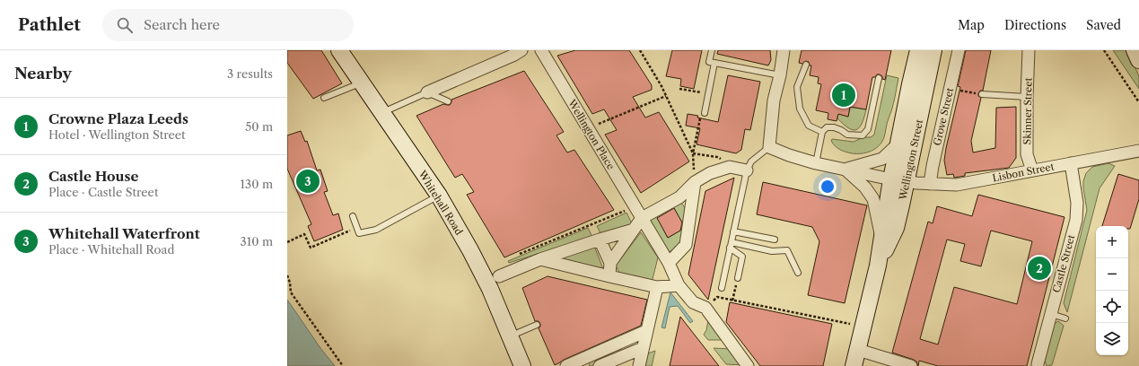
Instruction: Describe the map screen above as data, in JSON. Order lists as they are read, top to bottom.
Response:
{
  "streets": {
    "street": [
      "Skinner Street",
      "Grove Street",
      "Wellington Place",
      "Wellington Street",
      "Lisbon Street",
      "Whitehall Road",
      "Castle Street"
    ]
  },
  "crossings": [
    ["Skinner Street", "Lisbon Street"],
    ["Grove Street", "Lisbon Street"],
    ["Wellington Street", "Lisbon Street"],
    ["Lisbon Street", "Castle Street"]
  ],
  "page": {
    "header": "Pathlet",
    "search": "Search here",
    "nav": ["Map", "Directions", "Saved"],
    "heading": ["Nearby", "3 results"],
    "pins": ["1", "3", "2"],
    "list": [
      {
        "mark": "1",
        "name": "Crowne Plaza Leeds",
        "note": "Hotel · Wellington Street",
        "value": "50 m"
      },
      {
        "mark": "2",
        "name": "Castle House",
        "note": "Place · Castle Street",
        "value": "130 m"
      },
      {
        "mark": "3",
        "name": "Whitehall Waterfront",
        "note": "Place · Whitehall Road",
        "value": "310 m"
      }
    ],
    "map_buttons": ["+", "−"]
  }
}
